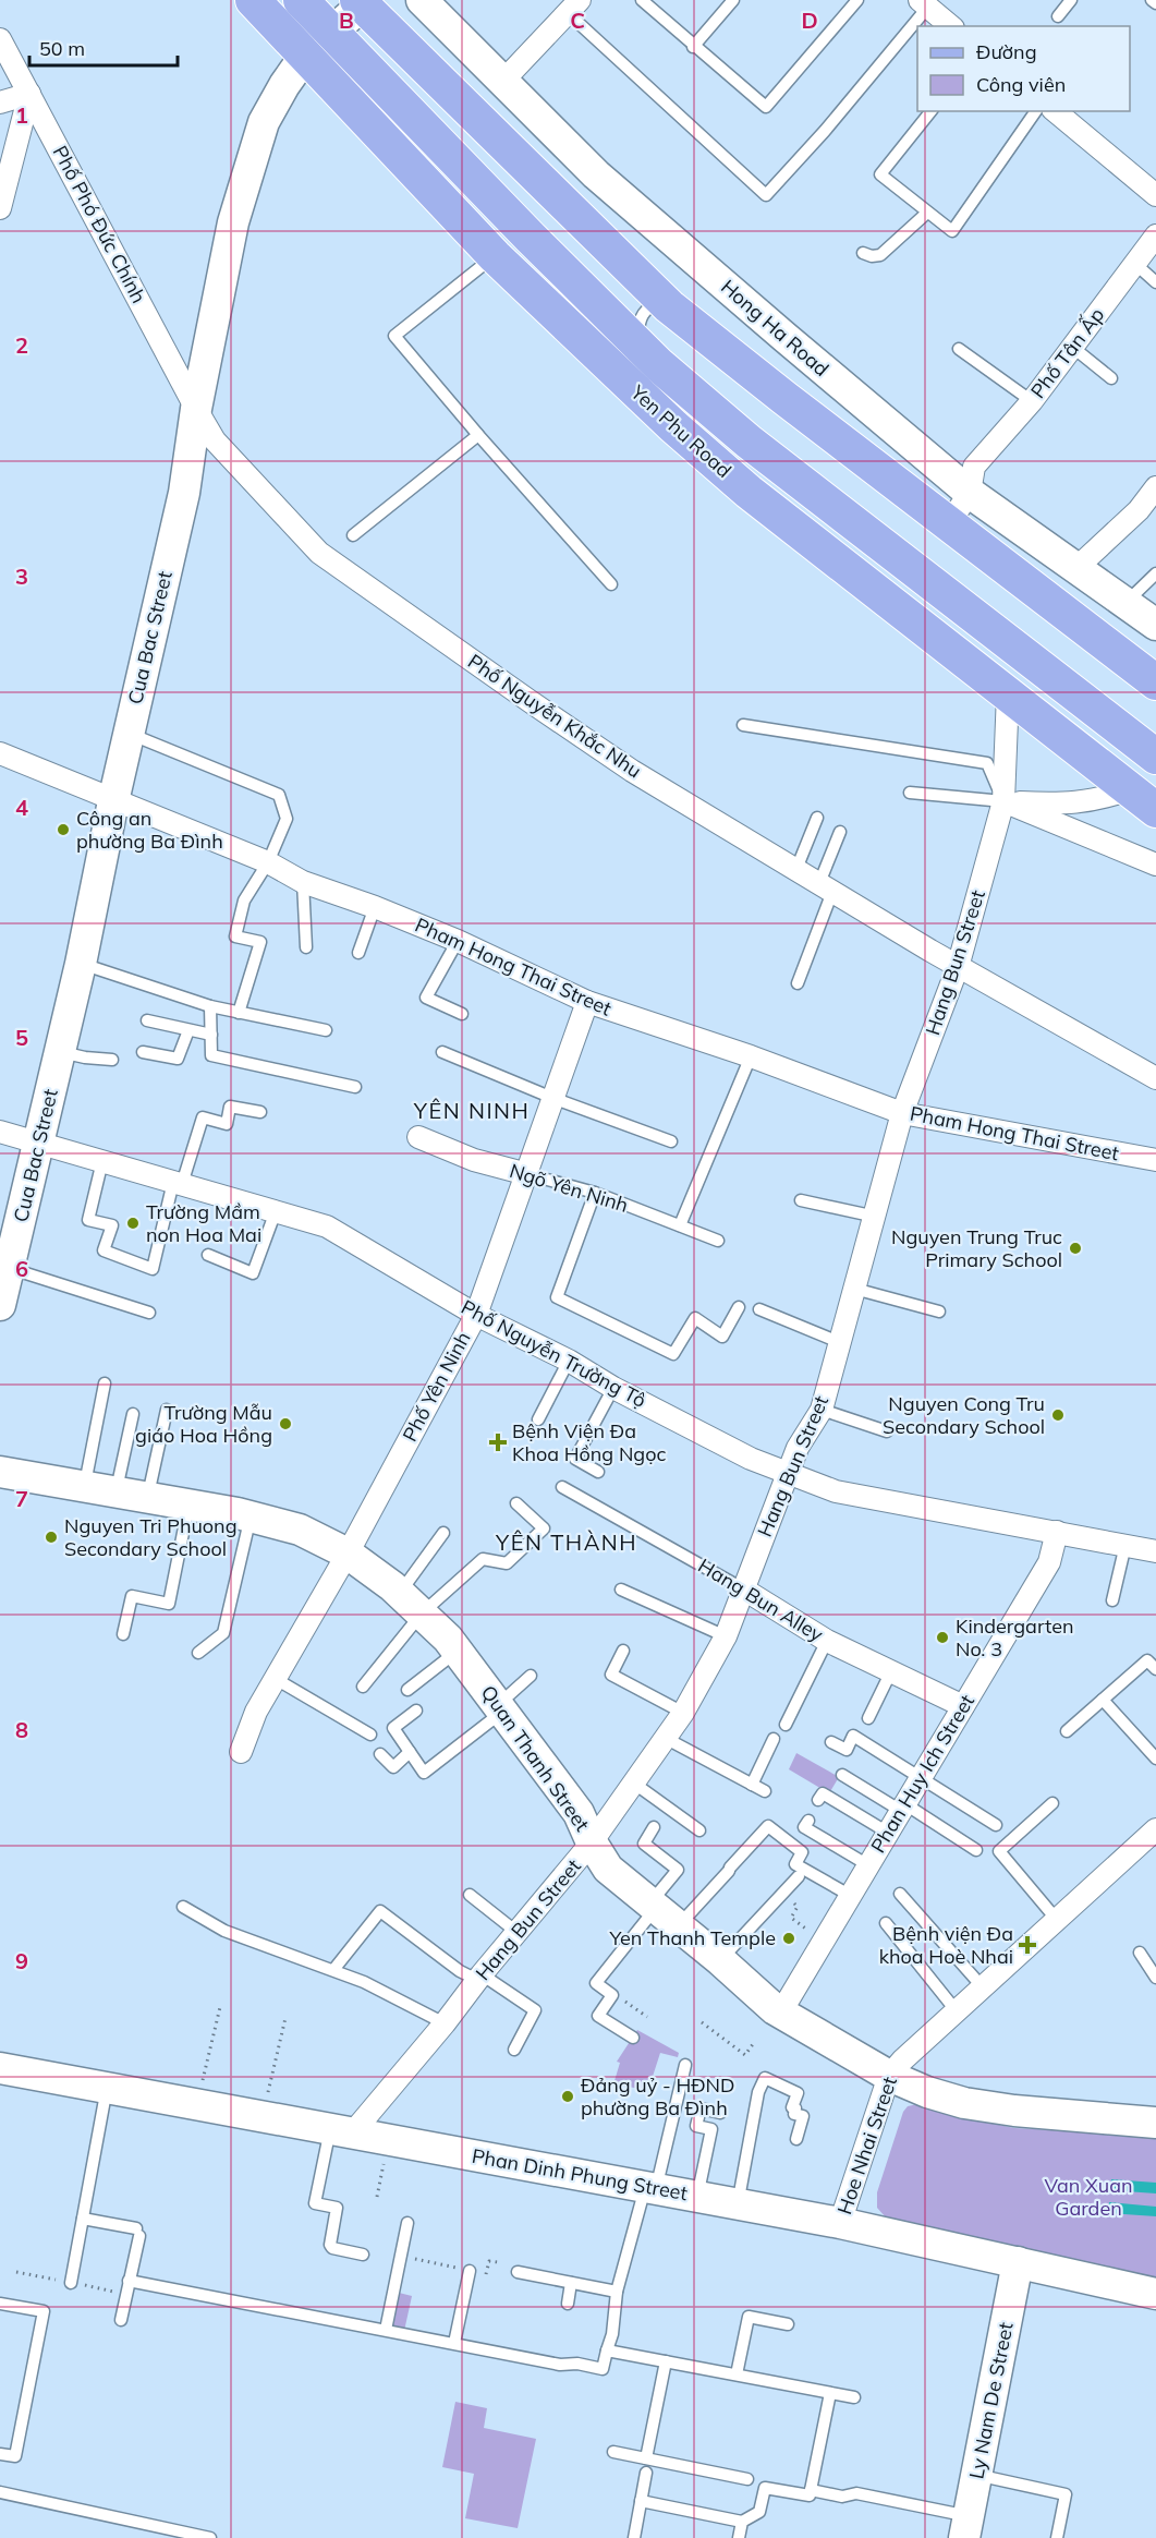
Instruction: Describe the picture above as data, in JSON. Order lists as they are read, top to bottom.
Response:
{
  "streets": {
    "main road": ["Yen Phu Road"],
    "street": [
      "Phố Phó Đức Chính",
      "Hong Ha Road",
      "Phố Tân Ấp",
      "Cua Bac Street",
      "Phố Nguyễn Khắc Nhu",
      "Hang Bun Street",
      "Pham Hong Thai Street",
      "Ngõ Yên Ninh",
      "Phố Nguyễn Trường Tộ",
      "Phố Yên Ninh",
      "Hang Bun Alley",
      "Quan Thanh Street",
      "Phan Huy Ich Street",
      "Hoe Nhai Street",
      "Phan Dinh Phung Street",
      "Ly Nam De Street"
    ]
  },
  "crossings": [
    ["Phố Phó Đức Chính", "Cua Bac Street"],
    ["Phố Phó Đức Chính", "Phố Nguyễn Khắc Nhu"],
    ["Hong Ha Road", "Phố Tân Ấp"],
    ["Yen Phu Road", "Cua Bac Street"],
    ["Yen Phu Road", "Hang Bun Street"],
    ["Cua Bac Street", "Phố Nguyễn Khắc Nhu"],
    ["Cua Bac Street", "Pham Hong Thai Street"],
    ["Cua Bac Street", "Phố Nguyễn Trường Tộ"],
    ["Phố Nguyễn Khắc Nhu", "Hang Bun Street"],
    ["Hang Bun Street", "Pham Hong Thai Street"],
    ["Hang Bun Street", "Phố Nguyễn Trường Tộ"],
    ["Hang Bun Street", "Hang Bun Alley"],
    ["Hang Bun Street", "Quan Thanh Street"],
    ["Hang Bun Street", "Phan Dinh Phung Street"],
    ["Pham Hong Thai Street", "Phố Yên Ninh"],
    ["Ngõ Yên Ninh", "Phố Yên Ninh"],
    ["Phố Nguyễn Trường Tộ", "Phố Yên Ninh"],
    ["Phố Nguyễn Trường Tộ", "Phan Huy Ich Street"],
    ["Phố Yên Ninh", "Quan Thanh Street"],
    ["Hang Bun Alley", "Phan Huy Ich Street"],
    ["Quan Thanh Street", "Phan Huy Ich Street"],
    ["Quan Thanh Street", "Hoe Nhai Street"],
    ["Hoe Nhai Street", "Phan Dinh Phung Street"],
    ["Phan Dinh Phung Street", "Ly Nam De Street"]
  ],
  "districts": ["YÊN NINH", "YÊN THÀNH"],
  "parks": ["Van Xuan Garden"],
  "places": {
    "other": [
      "Công an phường Ba Đình",
      "Trường Mầm non Hoa Mai",
      "Nguyen Trung Truc Primary School",
      "Nguyen Cong Tru Secondary School",
      "Trường Mẫu giáo Hoa Hồng",
      "Nguyen Tri Phuong Secondary School",
      "Kindergarten No. 3",
      "Yen Thanh Temple",
      "Đảng uỷ - HĐND phường Ba Đình"
    ],
    "health": ["Bệnh Viện Đa Khoa Hồng Ngọc", "Bệnh viện Đa khoa Hoè Nhai"]
  },
  "legend": ["Đường", "Công viên"],
  "scale_bar": "50 m",
  "grid": {
    "columns": ["B", "C", "D"],
    "rows": [
      "1",
      "2",
      "3",
      "4",
      "5",
      "6",
      "7",
      "8",
      "9"
    ]
  }
}
